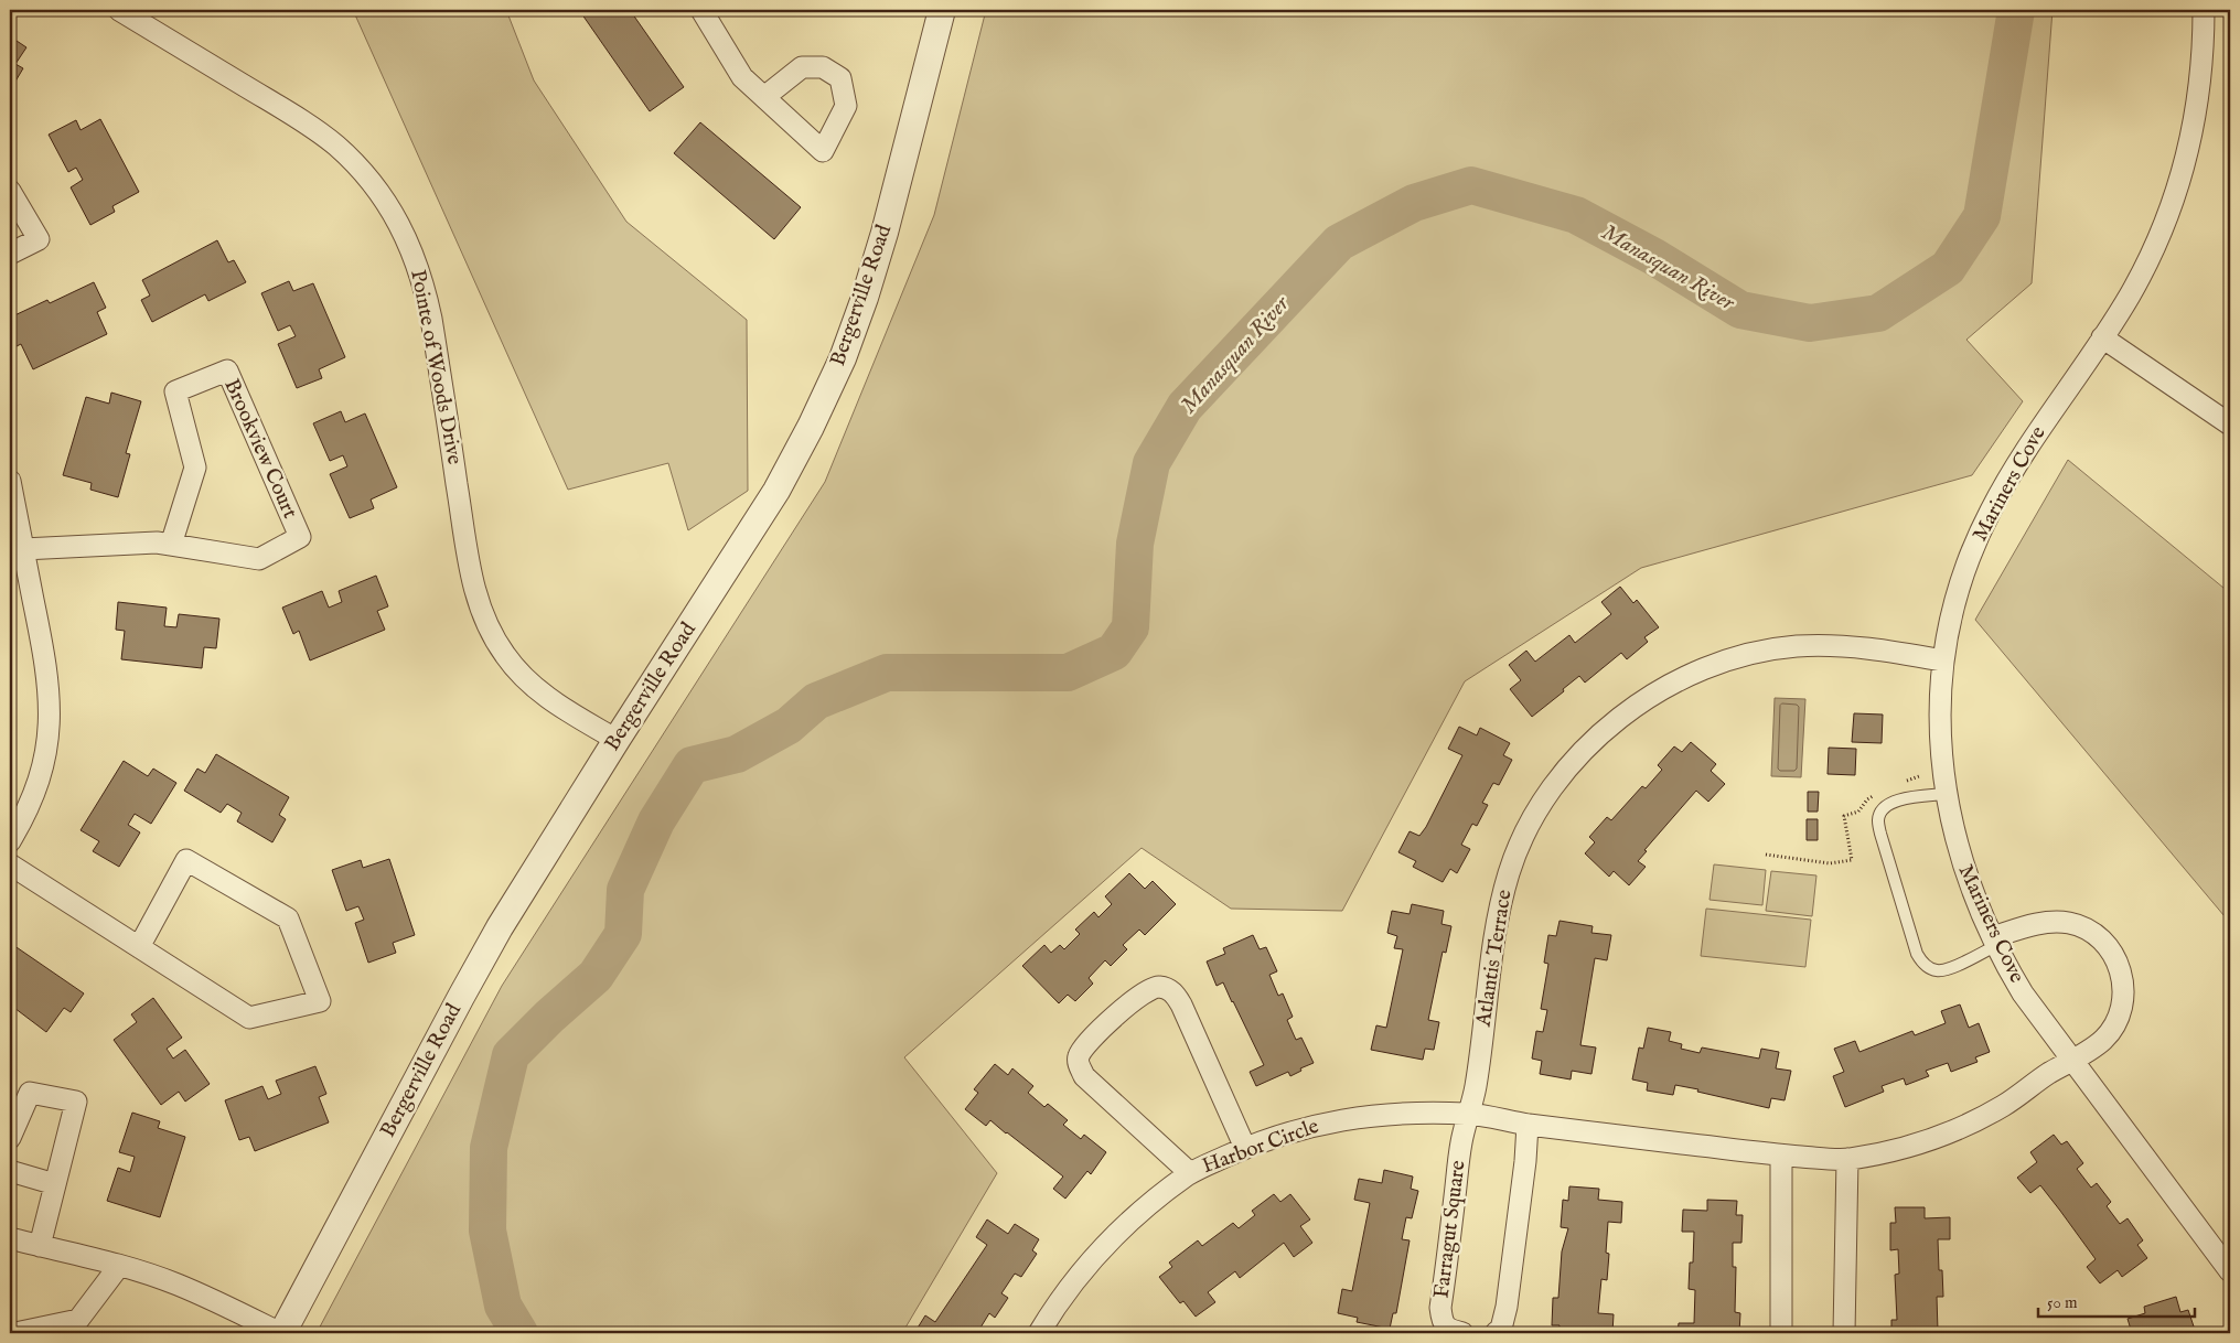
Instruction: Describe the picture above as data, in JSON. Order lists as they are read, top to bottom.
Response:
{
  "streets": {
    "street": [
      "Bergerville Road",
      "Pointe of Woods Drive",
      "Brookview Court",
      "Mariners Cove",
      "Atlantis Terrace",
      "Harbor Circle",
      "Farragut Square"
    ]
  },
  "crossings": [
    ["Bergerville Road", "Pointe of Woods Drive"],
    ["Mariners Cove", "Atlantis Terrace"],
    ["Atlantis Terrace", "Harbor Circle"],
    ["Atlantis Terrace", "Farragut Square"],
    ["Harbor Circle", "Farragut Square"]
  ],
  "water": ["Manasquan River"],
  "scale_bar": "50 m"
}
